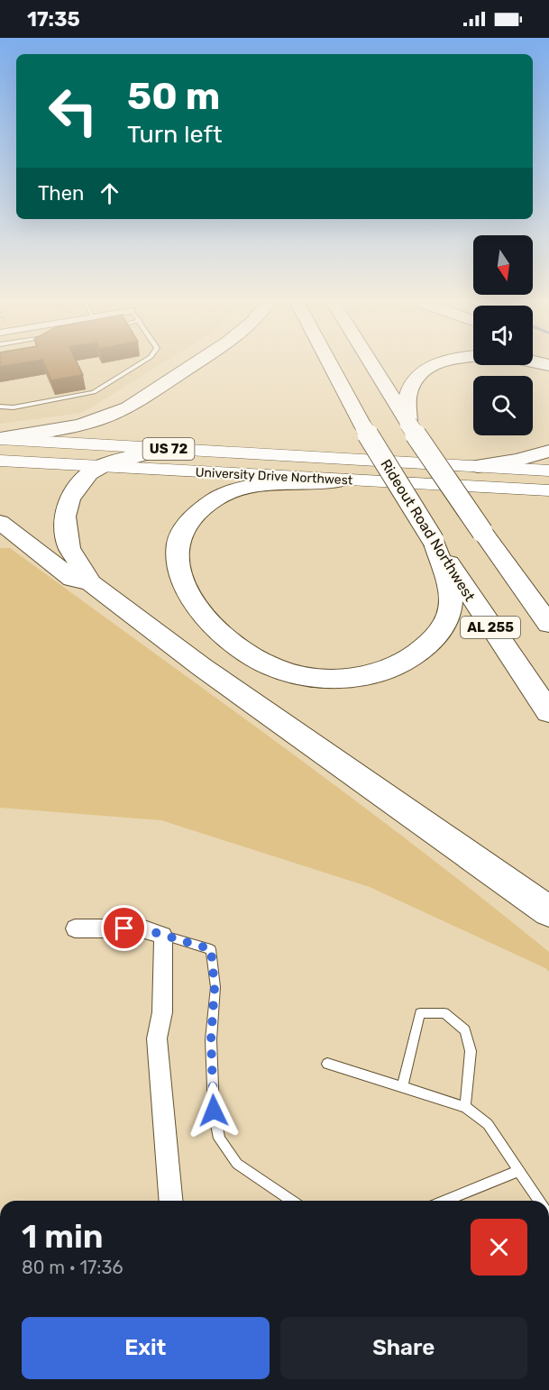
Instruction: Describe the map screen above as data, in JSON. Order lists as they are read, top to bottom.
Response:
{
  "streets": {
    "highway": [
      "US 72",
      "University Drive Northwest",
      "Rideout Road Northwest",
      "AL 255"
    ]
  },
  "north": "bottom",
  "page": {
    "status": "17:35",
    "turn": ["50 m", "Turn left"],
    "then": "Then",
    "heading": ["1 min", "80 m · 17:36"],
    "buttons": ["Exit", "Share"]
  }
}
